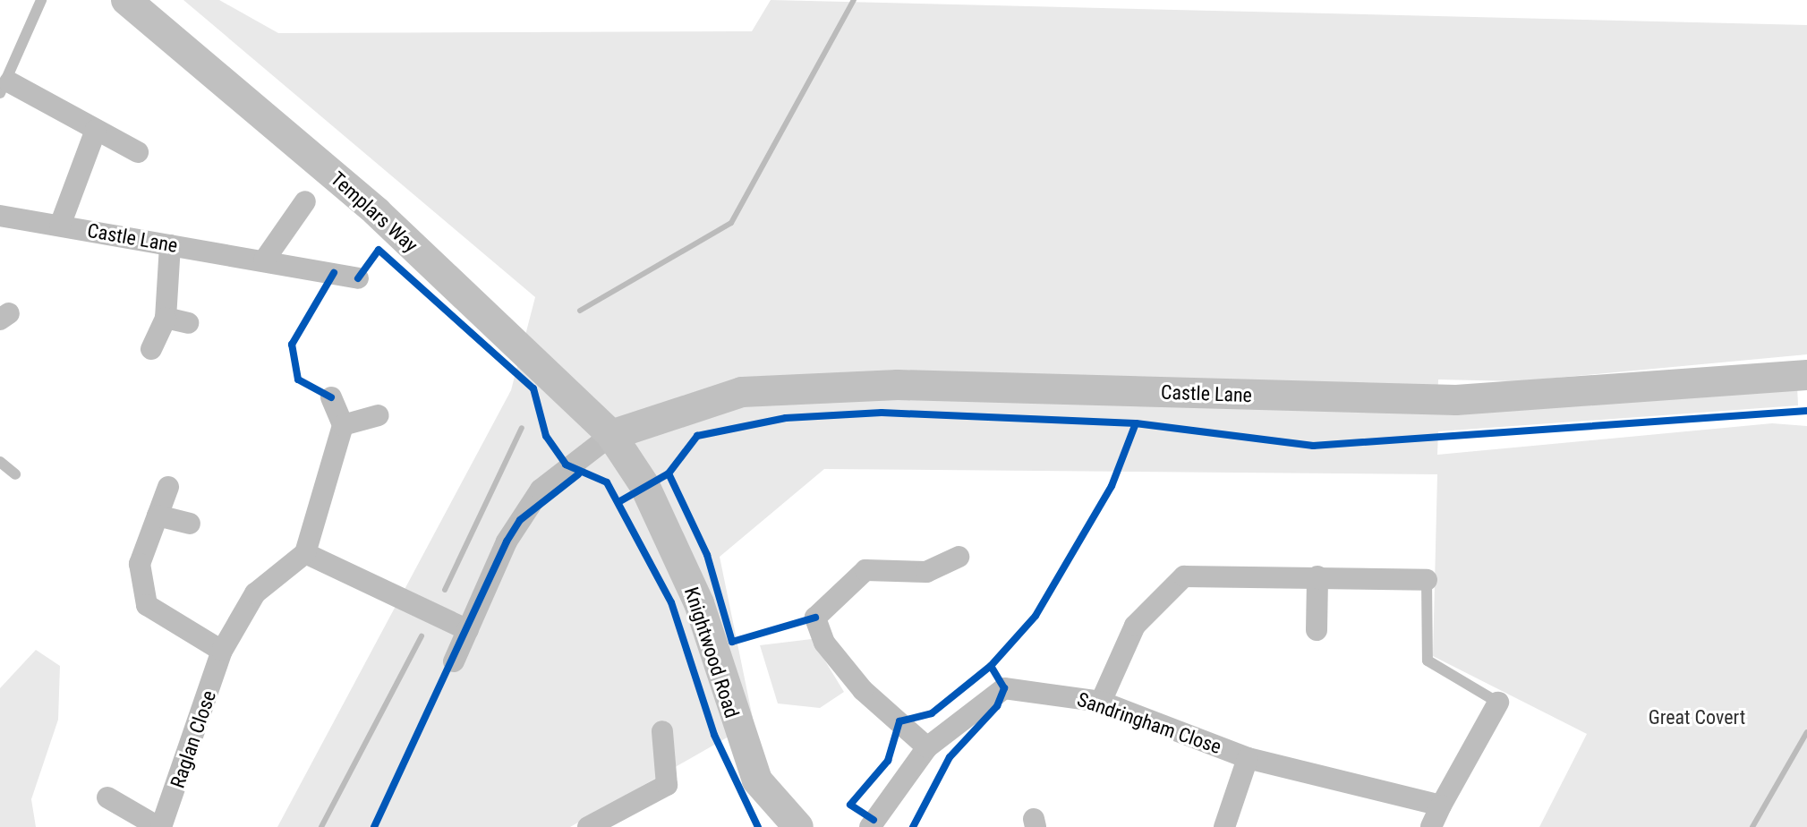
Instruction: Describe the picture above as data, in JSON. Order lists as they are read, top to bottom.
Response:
{
  "streets": {
    "street": [
      "Templars Way",
      "Castle Lane",
      "Knightwood Road",
      "Sandringham Close",
      "Raglan Close"
    ]
  },
  "crossings": [
    ["Templars Way", "Castle Lane"],
    ["Templars Way", "Knightwood Road"],
    ["Castle Lane", "Knightwood Road"]
  ],
  "parks": ["Great Covert"]
}
